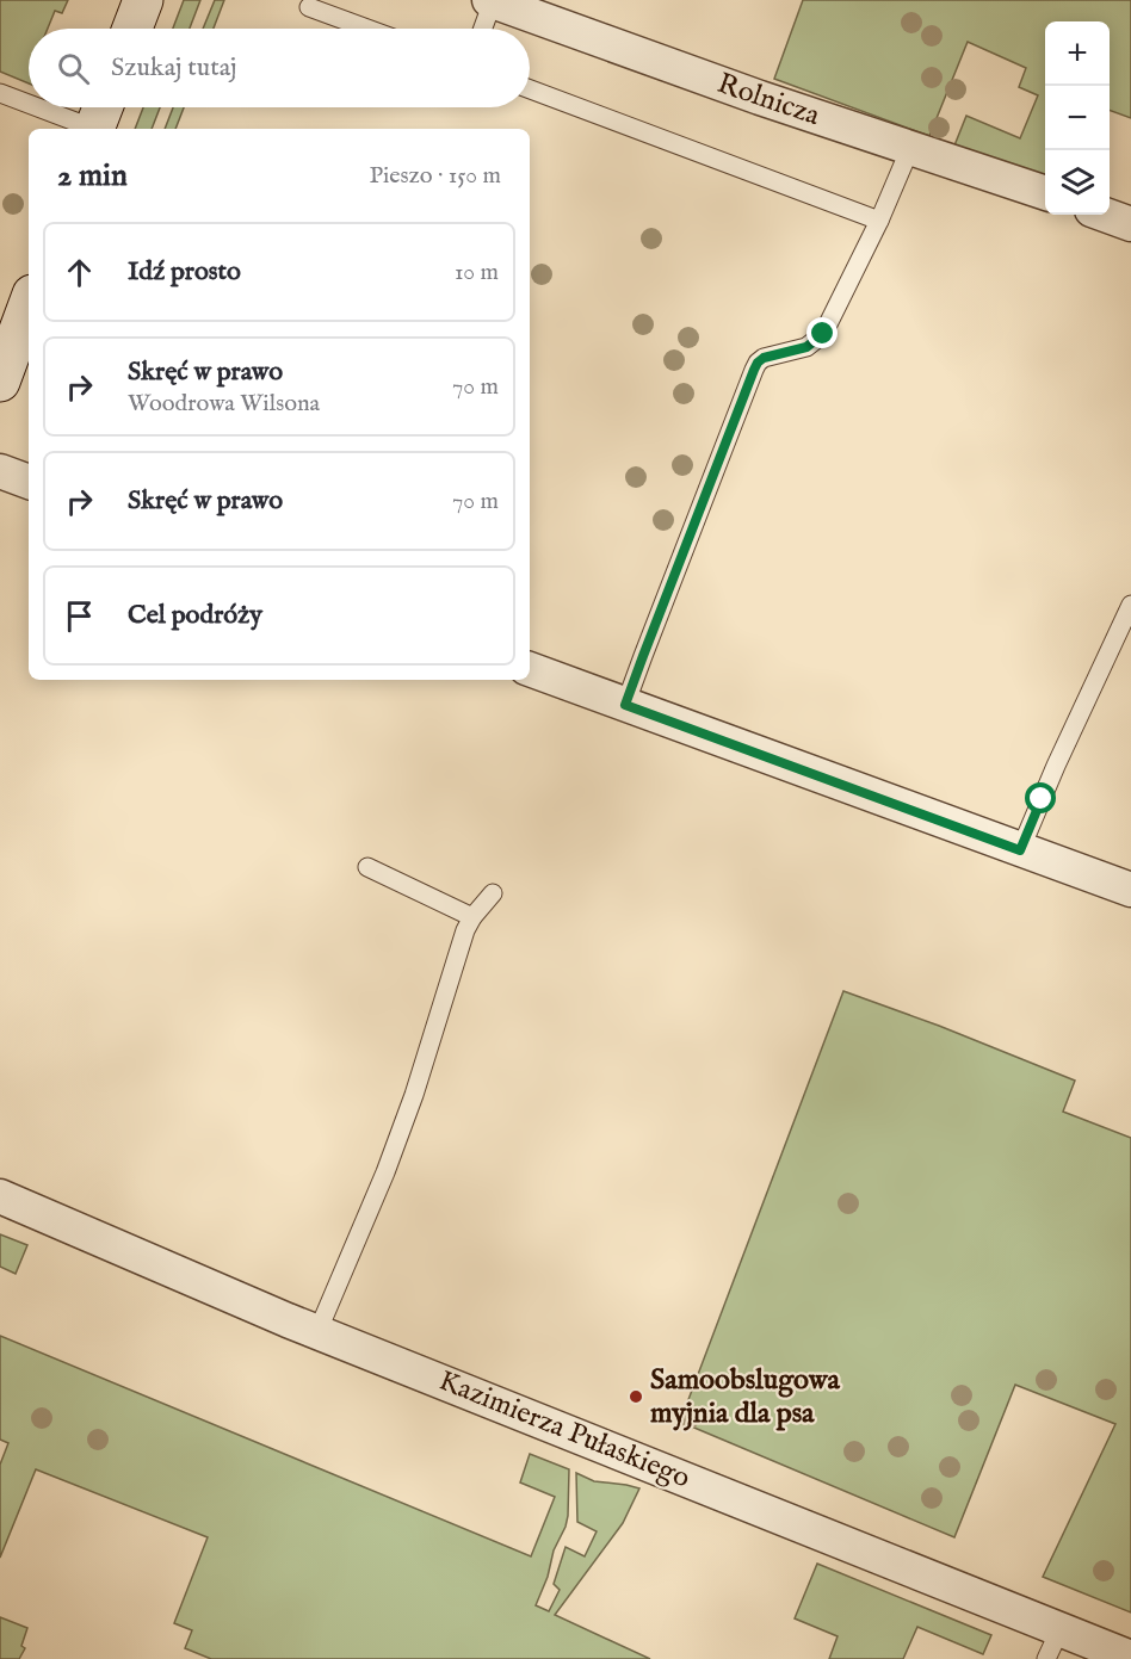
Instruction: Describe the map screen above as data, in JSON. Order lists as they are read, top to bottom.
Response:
{
  "streets": {
    "street": ["Rolnicza", "Kazimierza Pułaskiego"]
  },
  "places": ["Samoobslugowa myjnia dla psa"],
  "page": {
    "map_buttons": ["+", "−"],
    "search": "Szukaj tutaj",
    "heading": ["2 min", "Pieszo · 150 m"],
    "list": [
      ["Idź prosto", "10 m"],
      ["Skręć w prawo", "Woodrowa Wilsona", "70 m"],
      ["Skręć w prawo", "70 m"],
      "Cel podróży"
    ]
  }
}
